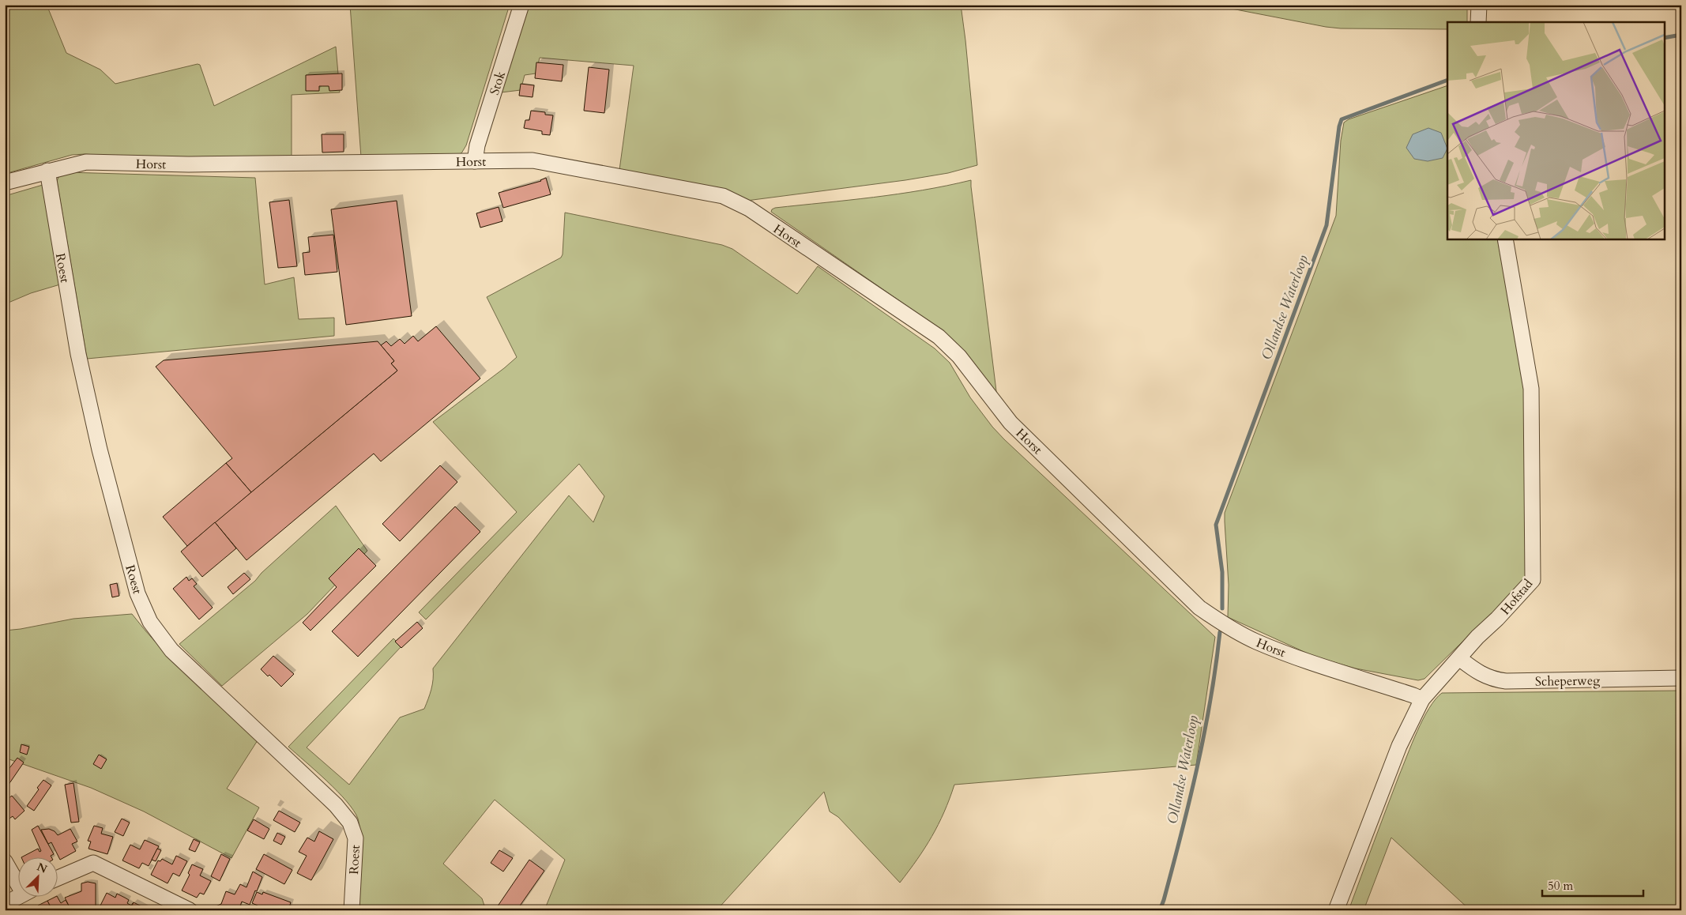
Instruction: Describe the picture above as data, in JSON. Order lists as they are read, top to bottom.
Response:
{
  "streets": {
    "street": [
      "Stok",
      "Horst",
      "Roest",
      "Hofstad",
      "Scheperweg"
    ]
  },
  "crossings": [
    ["Stok", "Horst"],
    ["Horst", "Roest"],
    ["Horst", "Hofstad"],
    ["Hofstad", "Scheperweg"]
  ],
  "water": ["Ollandse Waterloop"],
  "scale_bar": "50 m",
  "north": "top right"
}
